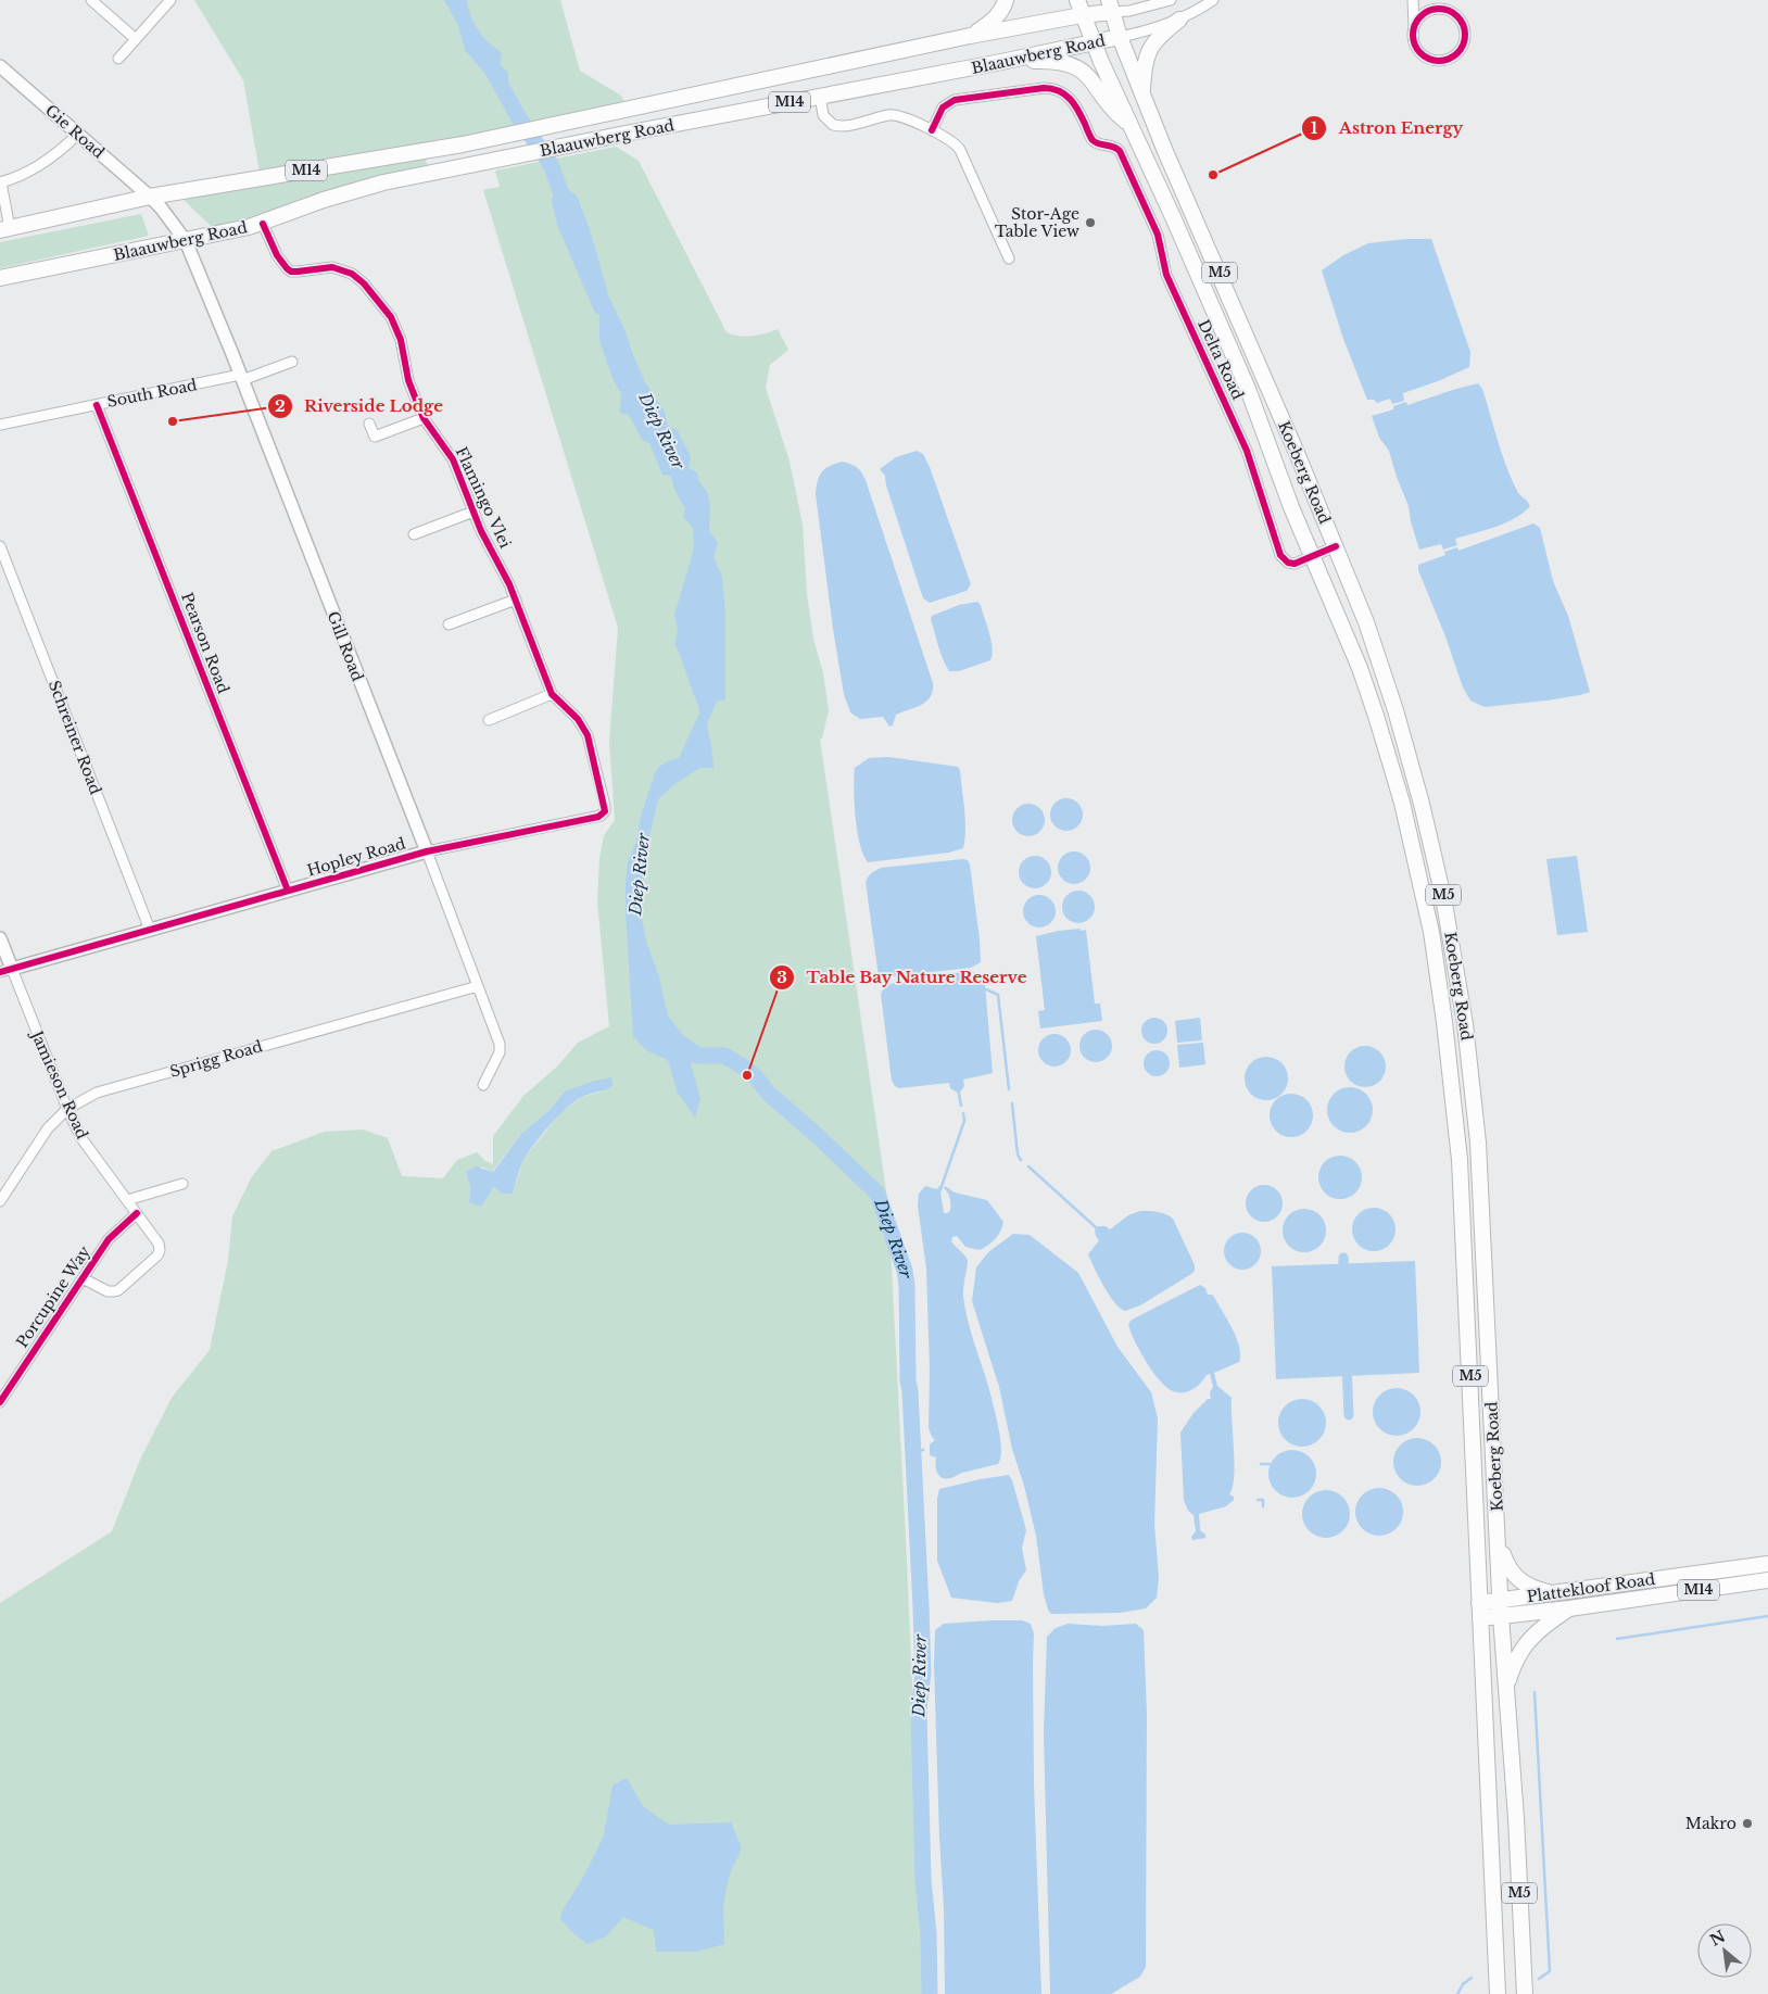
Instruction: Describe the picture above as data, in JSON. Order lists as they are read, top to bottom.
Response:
{
  "streets": {
    "main road": [
      "Blaauwberg Road",
      "M14",
      "M5",
      "Koeberg Road",
      "Plattekloof Road"
    ],
    "street": [
      "Gie Road",
      "Delta Road",
      "South Road",
      "Flamingo Vlei",
      "Pearson Road",
      "Gill Road",
      "Schreiner Road",
      "Hopley Road",
      "Sprigg Road",
      "Jamieson Road",
      "Porcupine Way"
    ]
  },
  "crossings": [
    ["Blaauwberg Road", "Gie Road"],
    ["Blaauwberg Road", "M5"],
    ["Blaauwberg Road", "Koeberg Road"],
    ["Blaauwberg Road", "Flamingo Vlei"],
    ["Blaauwberg Road", "Gill Road"],
    ["Gie Road", "Gill Road"],
    ["M5", "Koeberg Road"],
    ["Delta Road", "Koeberg Road"],
    ["South Road", "Pearson Road"],
    ["South Road", "Gill Road"],
    ["Koeberg Road", "Plattekloof Road"],
    ["Flamingo Vlei", "Hopley Road"],
    ["Pearson Road", "Hopley Road"],
    ["Gill Road", "Hopley Road"],
    ["Gill Road", "Sprigg Road"],
    ["Schreiner Road", "Hopley Road"],
    ["Hopley Road", "Jamieson Road"],
    ["Sprigg Road", "Jamieson Road"],
    ["Jamieson Road", "Porcupine Way"]
  ],
  "water": ["Diep River"],
  "places": [
    "Astron Energy",
    "Stor-Age Table View",
    "Riverside Lodge",
    "Table Bay Nature Reserve",
    "Makro"
  ],
  "north": "top left"
}
